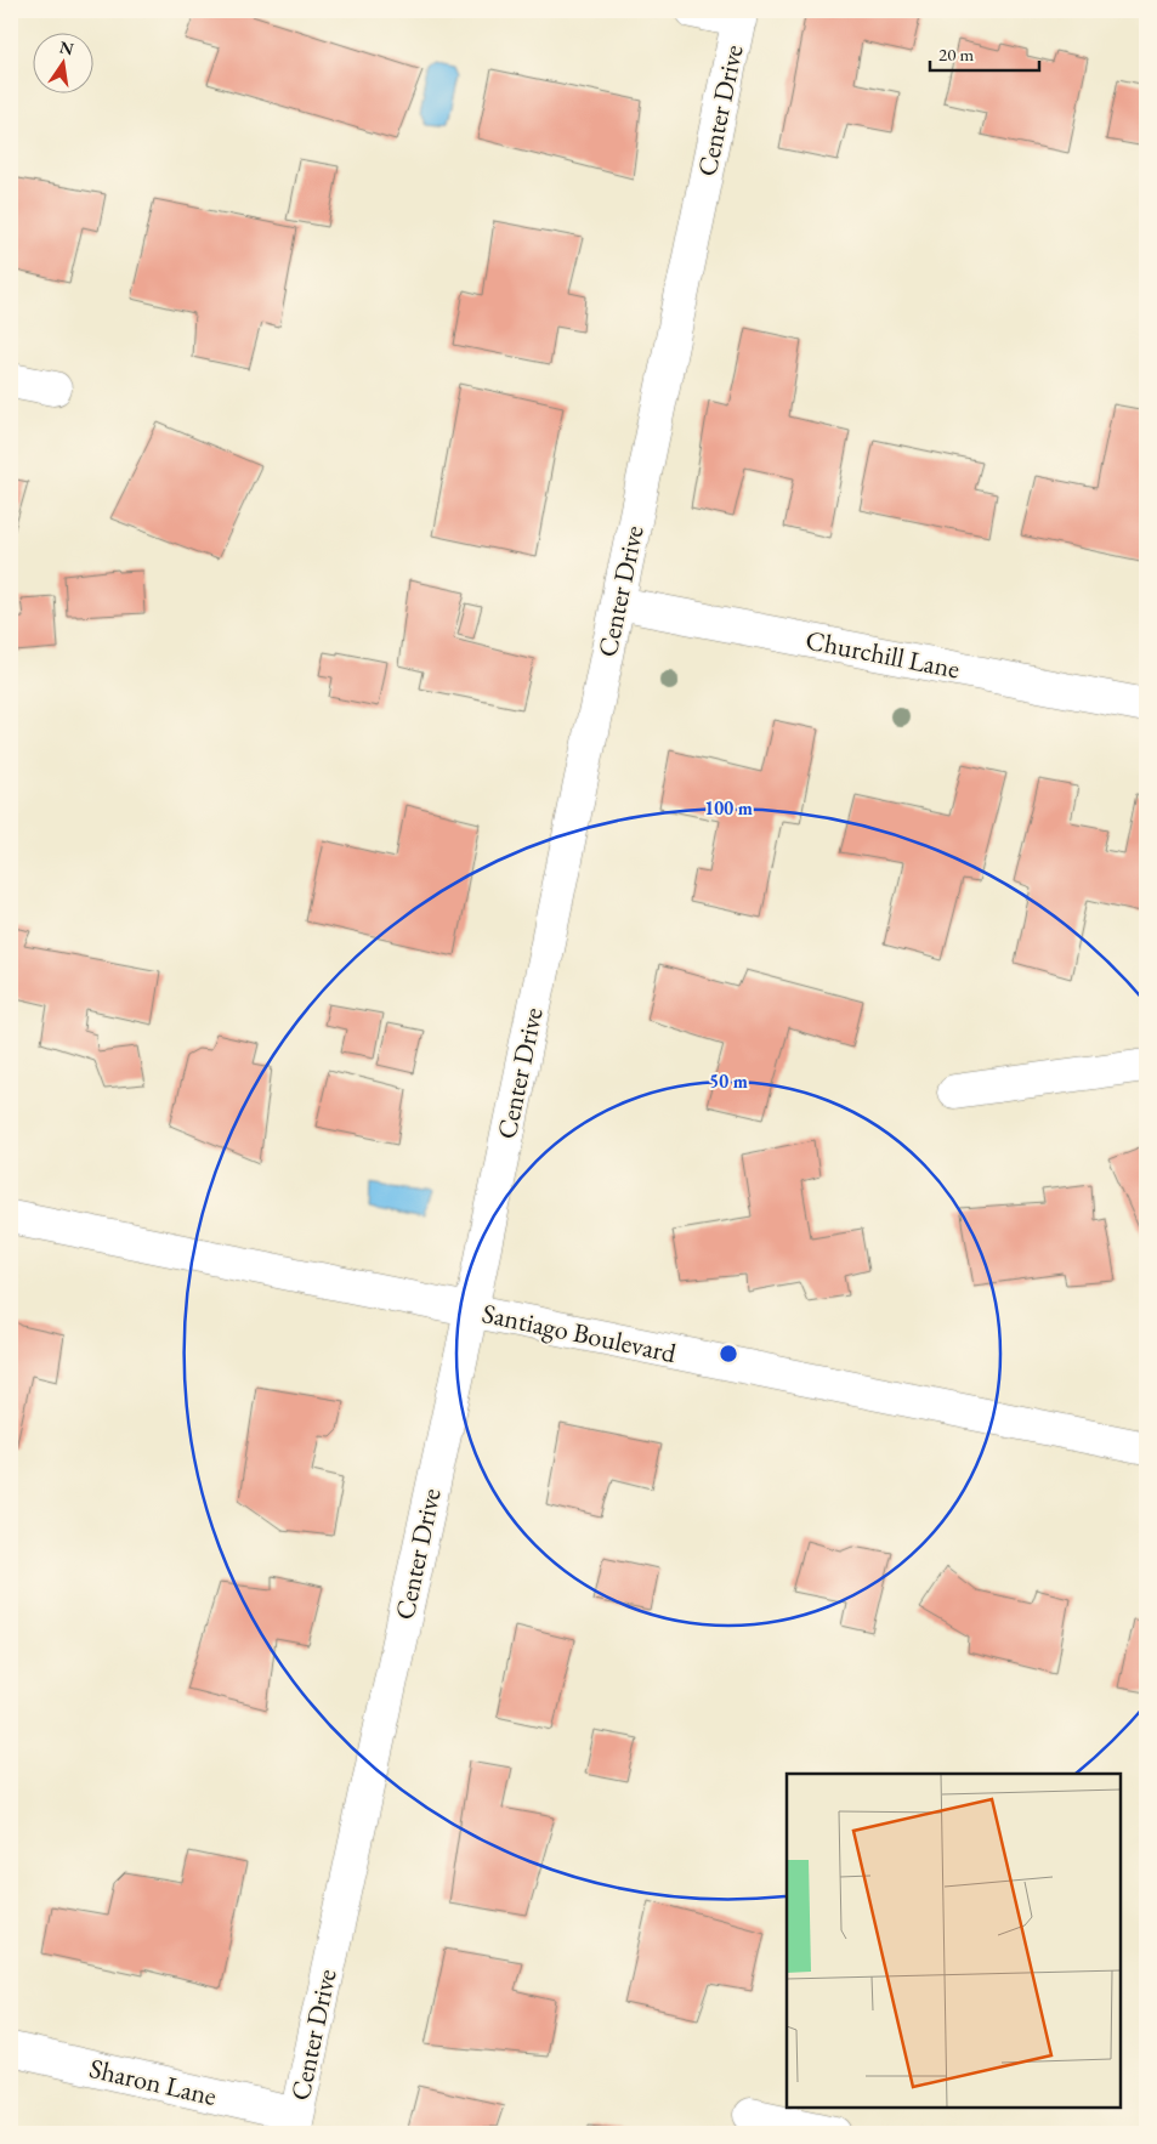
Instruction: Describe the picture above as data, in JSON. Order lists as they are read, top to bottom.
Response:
{
  "streets": {
    "street": [
      "Center Drive",
      "Churchill Lane",
      "Santiago Boulevard",
      "Sharon Lane"
    ]
  },
  "crossings": [
    ["Center Drive", "Churchill Lane"],
    ["Center Drive", "Santiago Boulevard"],
    ["Center Drive", "Sharon Lane"]
  ],
  "scale_bar": "20 m",
  "north": "top",
  "rings": ["100 m", "50 m"]
}
